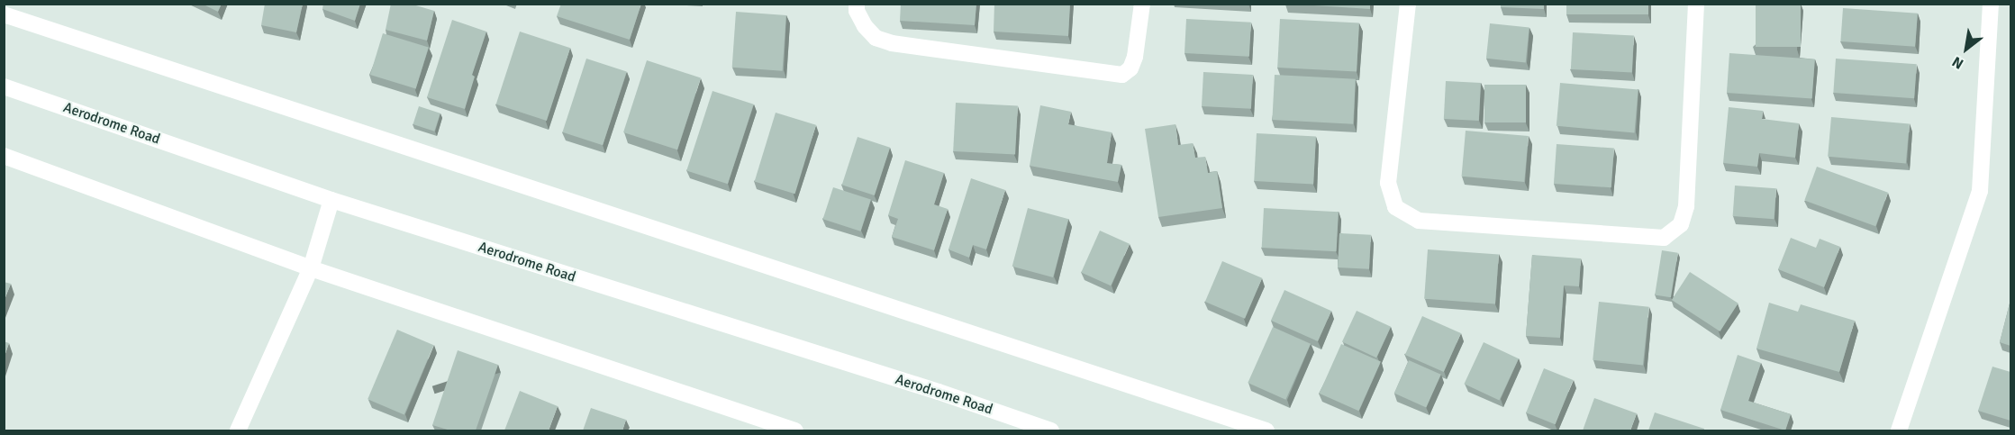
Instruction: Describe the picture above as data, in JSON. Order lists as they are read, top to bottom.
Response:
{
  "streets": {
    "street": ["Aerodrome Road"]
  },
  "north": "bottom left"
}
